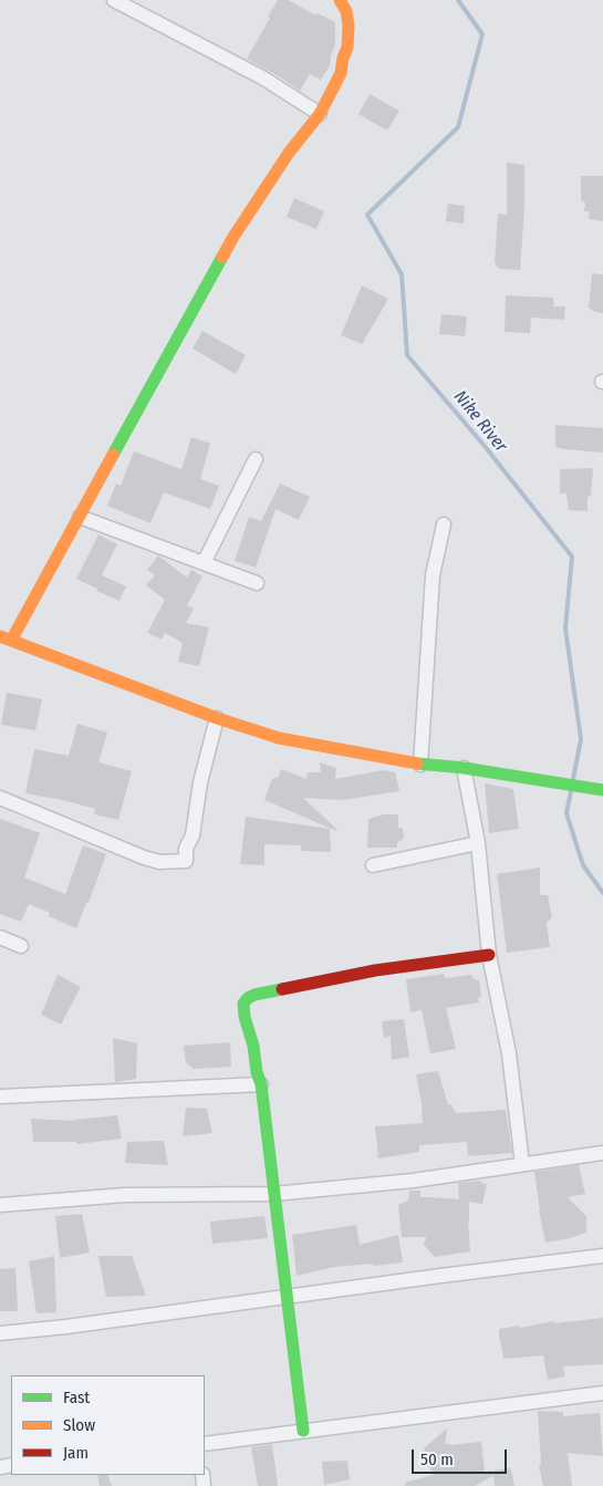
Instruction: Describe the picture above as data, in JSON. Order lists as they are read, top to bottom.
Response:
{
  "water": ["Nike River"],
  "legend": ["Fast", "Slow", "Jam"],
  "scale_bar": "50 m"
}
